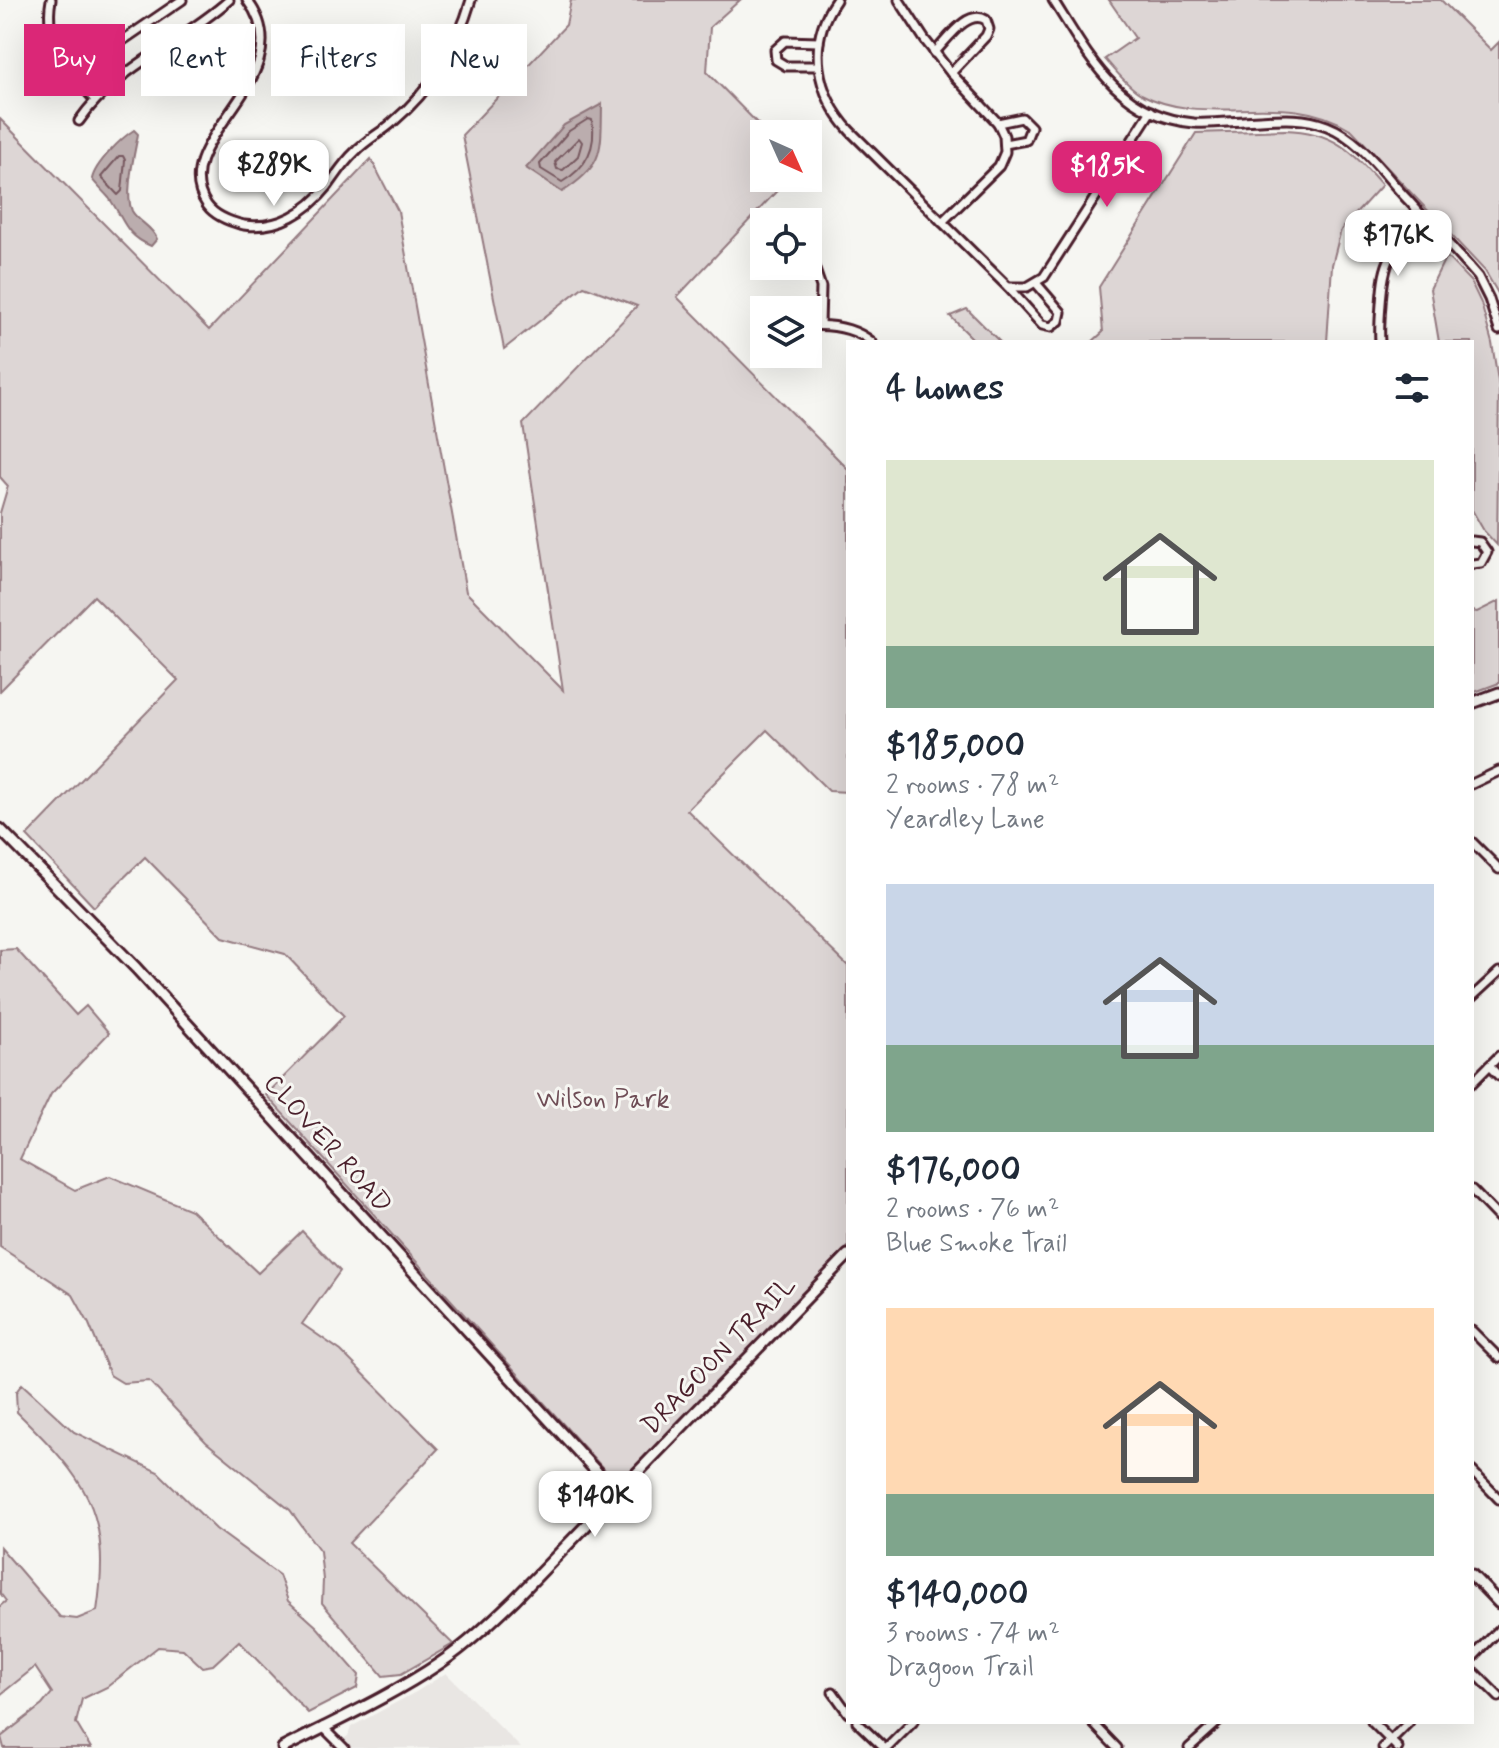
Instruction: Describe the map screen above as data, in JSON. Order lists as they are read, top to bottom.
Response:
{
  "streets": {
    "street": ["CLOVER ROAD", "DRAGOON TRAIL"]
  },
  "crossings": [
    ["CLOVER ROAD", "DRAGOON TRAIL"]
  ],
  "parks": ["Wilson Park"],
  "north": "bottom right",
  "page": {
    "chip": [
      "Buy",
      "Rent",
      "Filters",
      "New"
    ],
    "price": [
      "$289K",
      "$185K",
      "$176K",
      "$140K"
    ],
    "heading": "4 homes",
    "list": [
      {
        "name": "$185,000",
        "note": "2 rooms · 78 m² · Yeardley Lane"
      },
      {
        "name": "$176,000",
        "note": "2 rooms · 76 m² · Blue Smoke Trail"
      },
      {
        "name": "$140,000",
        "note": "3 rooms · 74 m² · Dragoon Trail"
      }
    ]
  }
}
